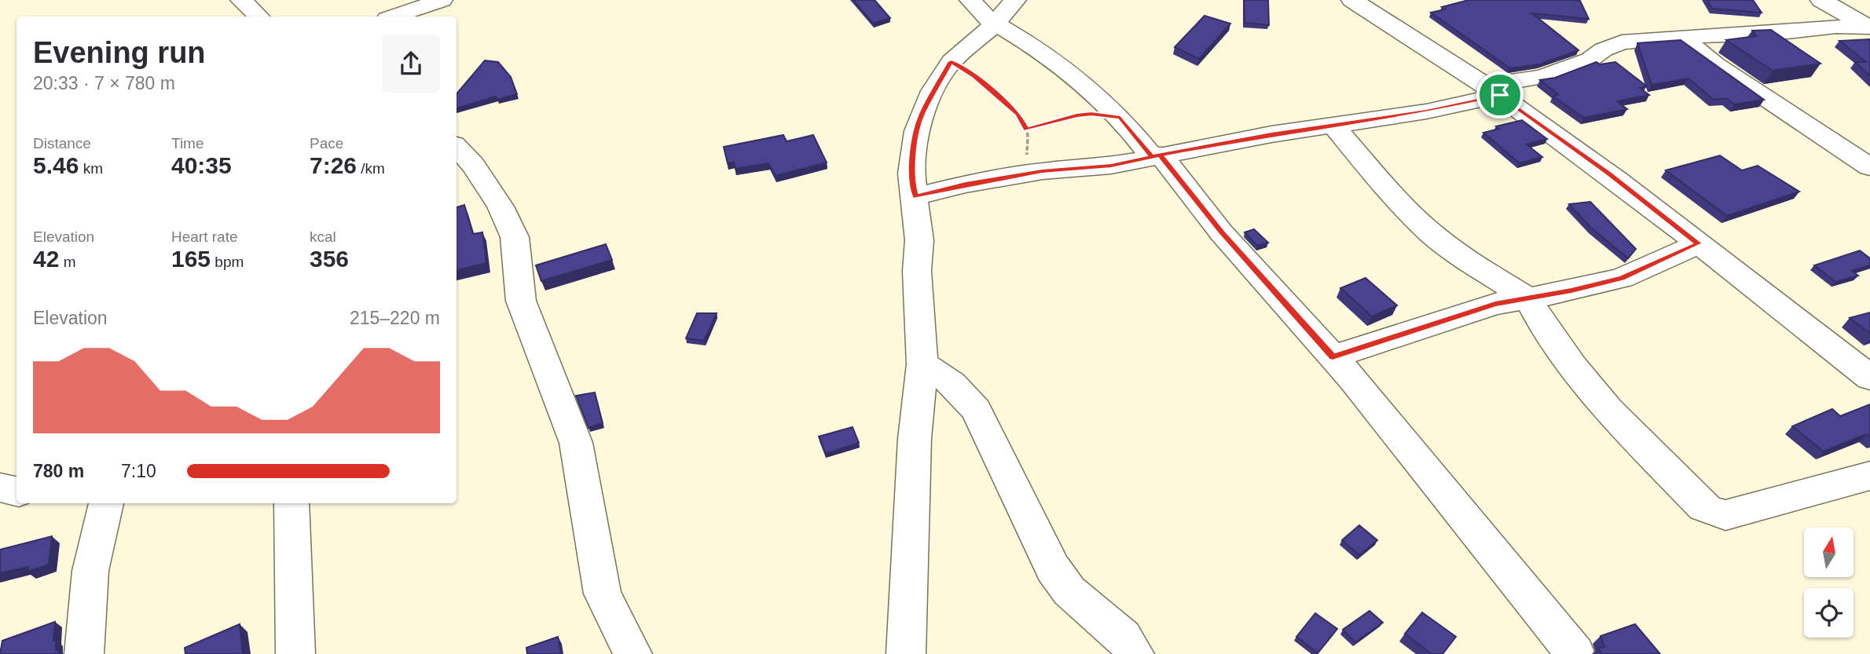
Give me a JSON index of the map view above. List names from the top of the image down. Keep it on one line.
{"north":"top","page":{"heading":["Evening run","20:33 · 7 × 780 m"],"stats":[["Distance","5.46 km"],["Time","40:35"],["Pace","7:26 /km"],["Elevation","42 m"],["Heart rate","165 bpm"],["kcal","356"]],"chart":["Elevation","215–220 m"],"list":[{"name":"780 m","note":"7:10"}]}}
